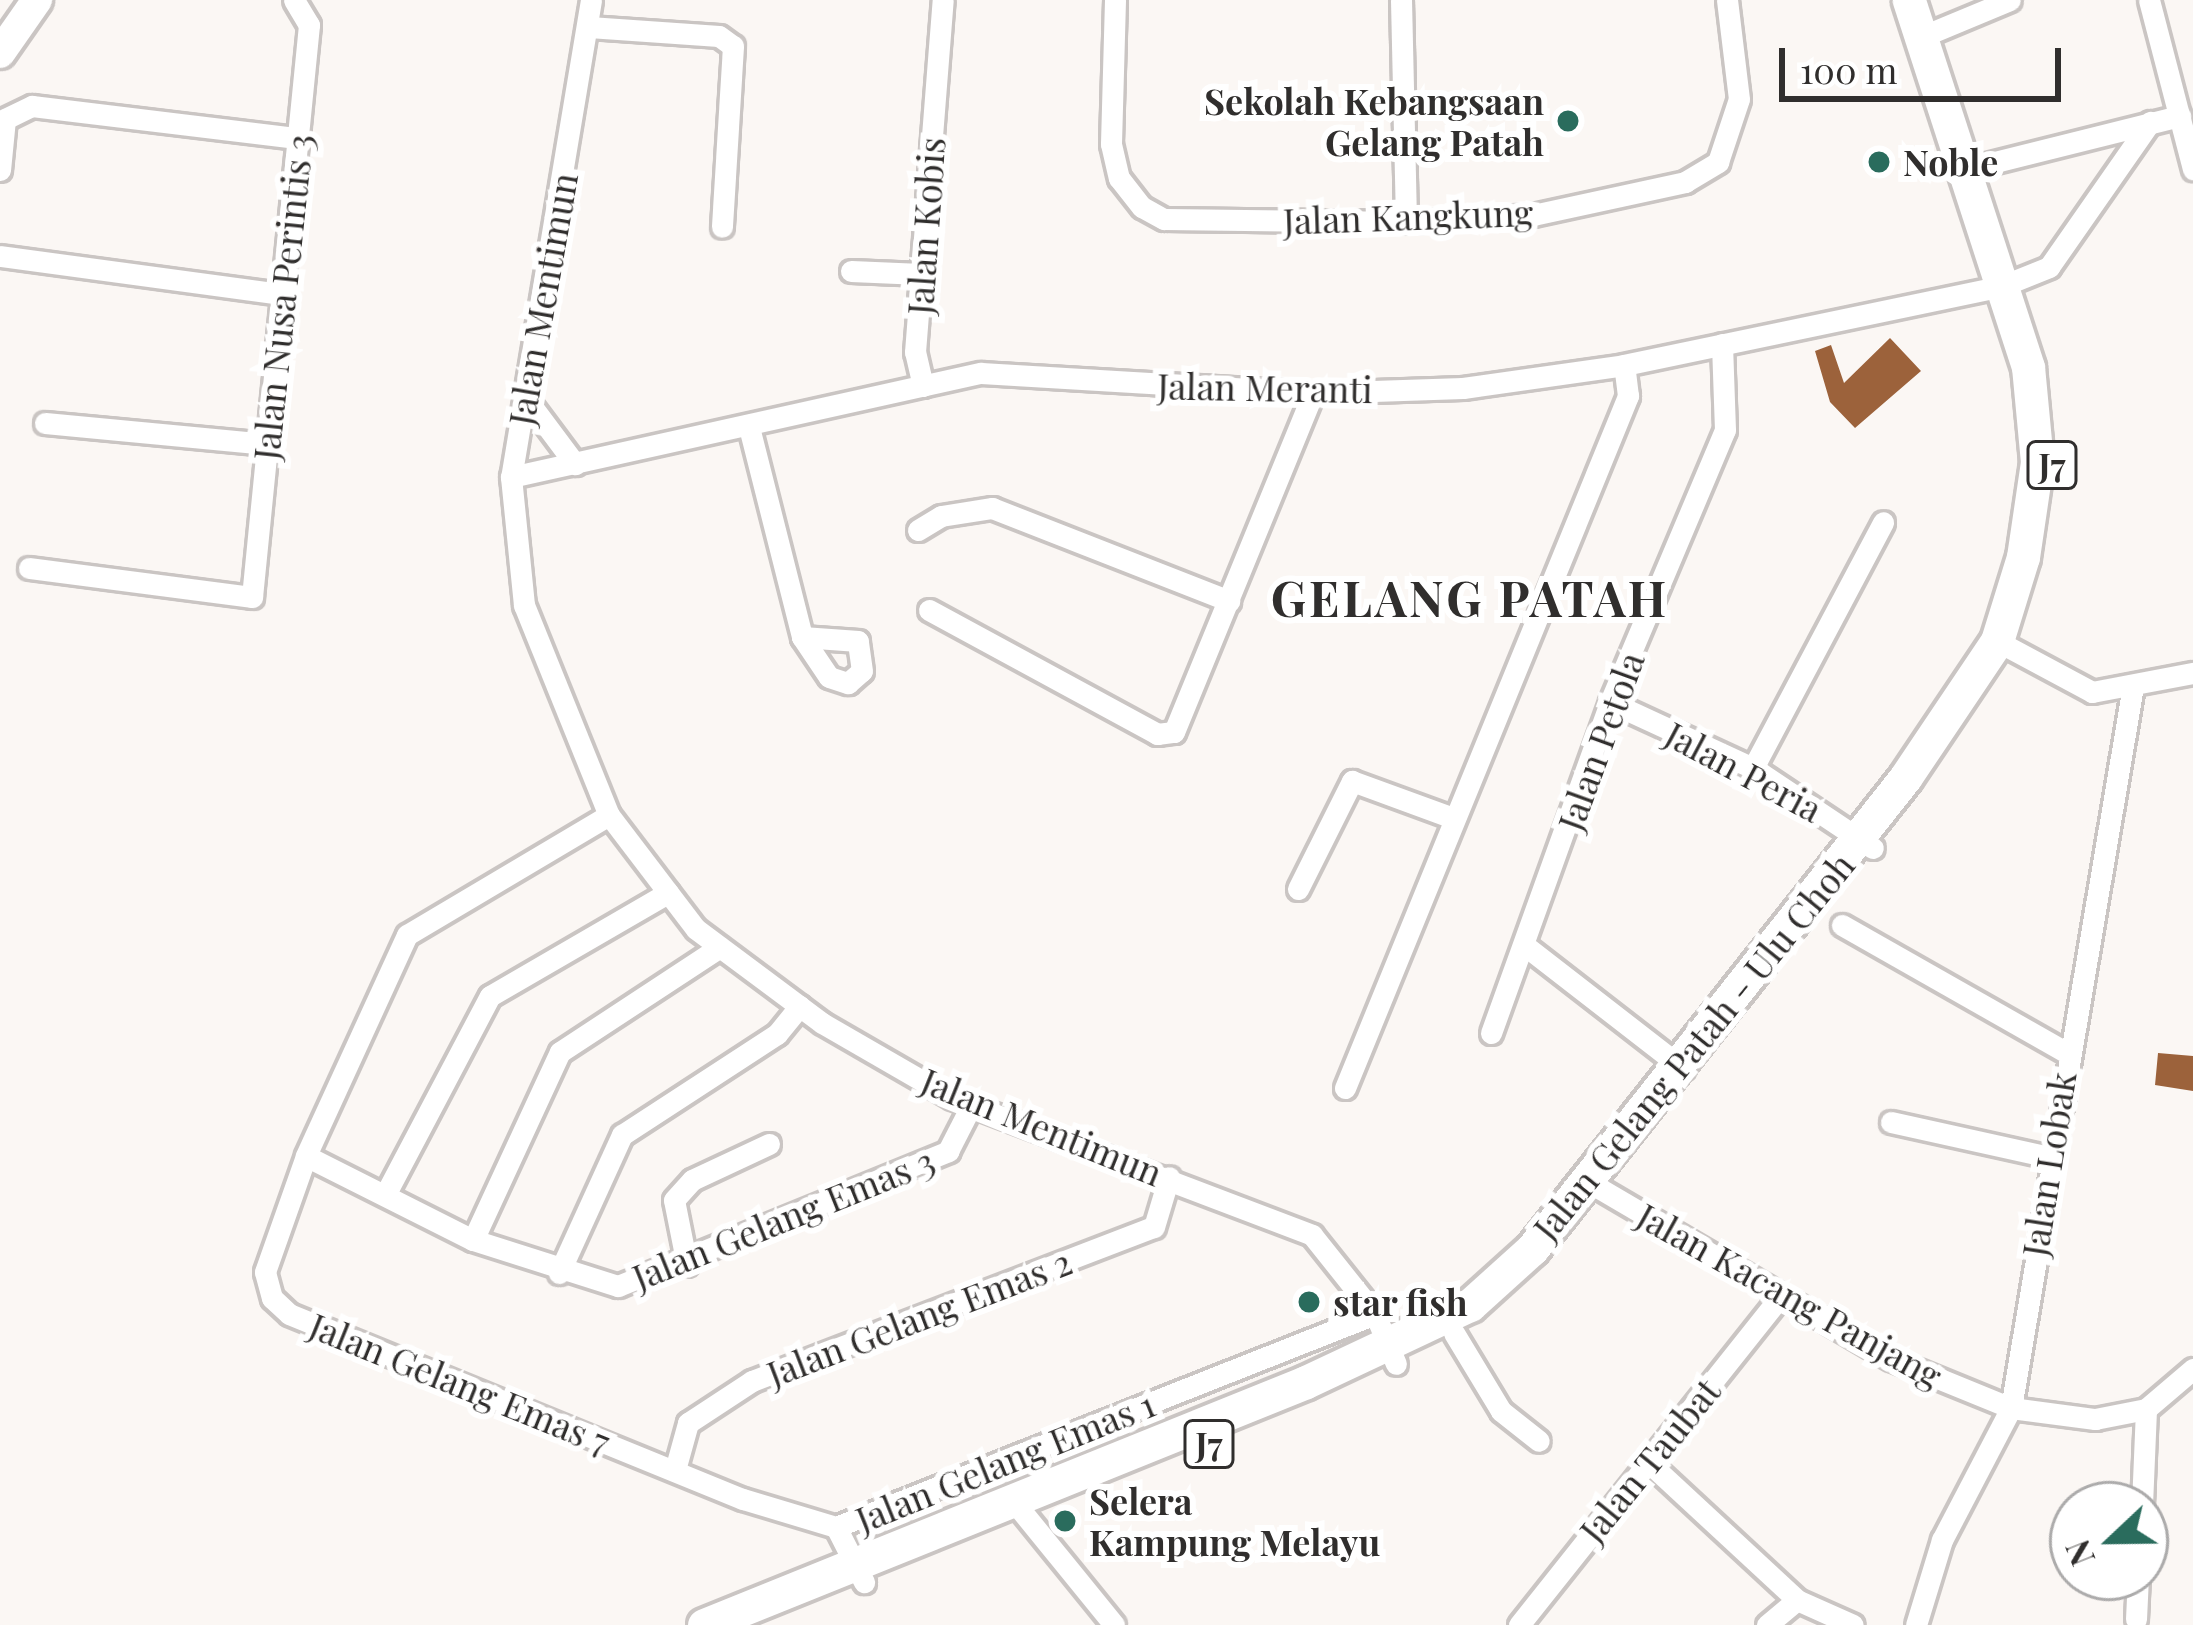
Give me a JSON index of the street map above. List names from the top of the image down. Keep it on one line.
{"streets":{"main road":["J7","Jalan Gelang Patah - Ulu Choh"],"street":["Jalan Kangkung","Jalan Kobis","Jalan Nusa Perintis 3","Jalan Mentimun","Jalan Meranti","Jalan Petola","Jalan Peria","Jalan Lobak","Jalan Gelang Emas 3","Jalan Kacang Panjang","Jalan Gelang Emas 2","Jalan Gelang Emas 7","Jalan Taubat","Jalan Gelang Emas 1"]},"crossings":[["Jalan Kobis","Jalan Meranti"],["Jalan Mentimun","Jalan Meranti"],["Jalan Mentimun","Jalan Gelang Patah - Ulu Choh"],["Jalan Mentimun","Jalan Gelang Emas 3"],["Jalan Mentimun","Jalan Gelang Emas 2"],["Jalan Mentimun","Jalan Gelang Emas 7"],["Jalan Mentimun","Jalan Gelang Emas 1"],["Jalan Meranti","Jalan Petola"],["Jalan Meranti","Jalan Gelang Patah - Ulu Choh"],["Jalan Petola","Jalan Peria"],["Jalan Peria","Jalan Gelang Patah - Ulu Choh"],["Jalan Gelang Patah - Ulu Choh","Jalan Kacang Panjang"],["Jalan Lobak","Jalan Kacang Panjang"],["Jalan Gelang Emas 3","Jalan Gelang Emas 7"],["Jalan Kacang Panjang","Jalan Taubat"],["Jalan Gelang Emas 2","Jalan Gelang Emas 7"],["Jalan Gelang Emas 7","Jalan Gelang Emas 1"]],"districts":["GELANG PATAH"],"places":["Sekolah Kebangsaan Gelang Patah","Noble","star fish","Selera Kampung Melayu"],"scale_bar":"100 m","north":"left"}
